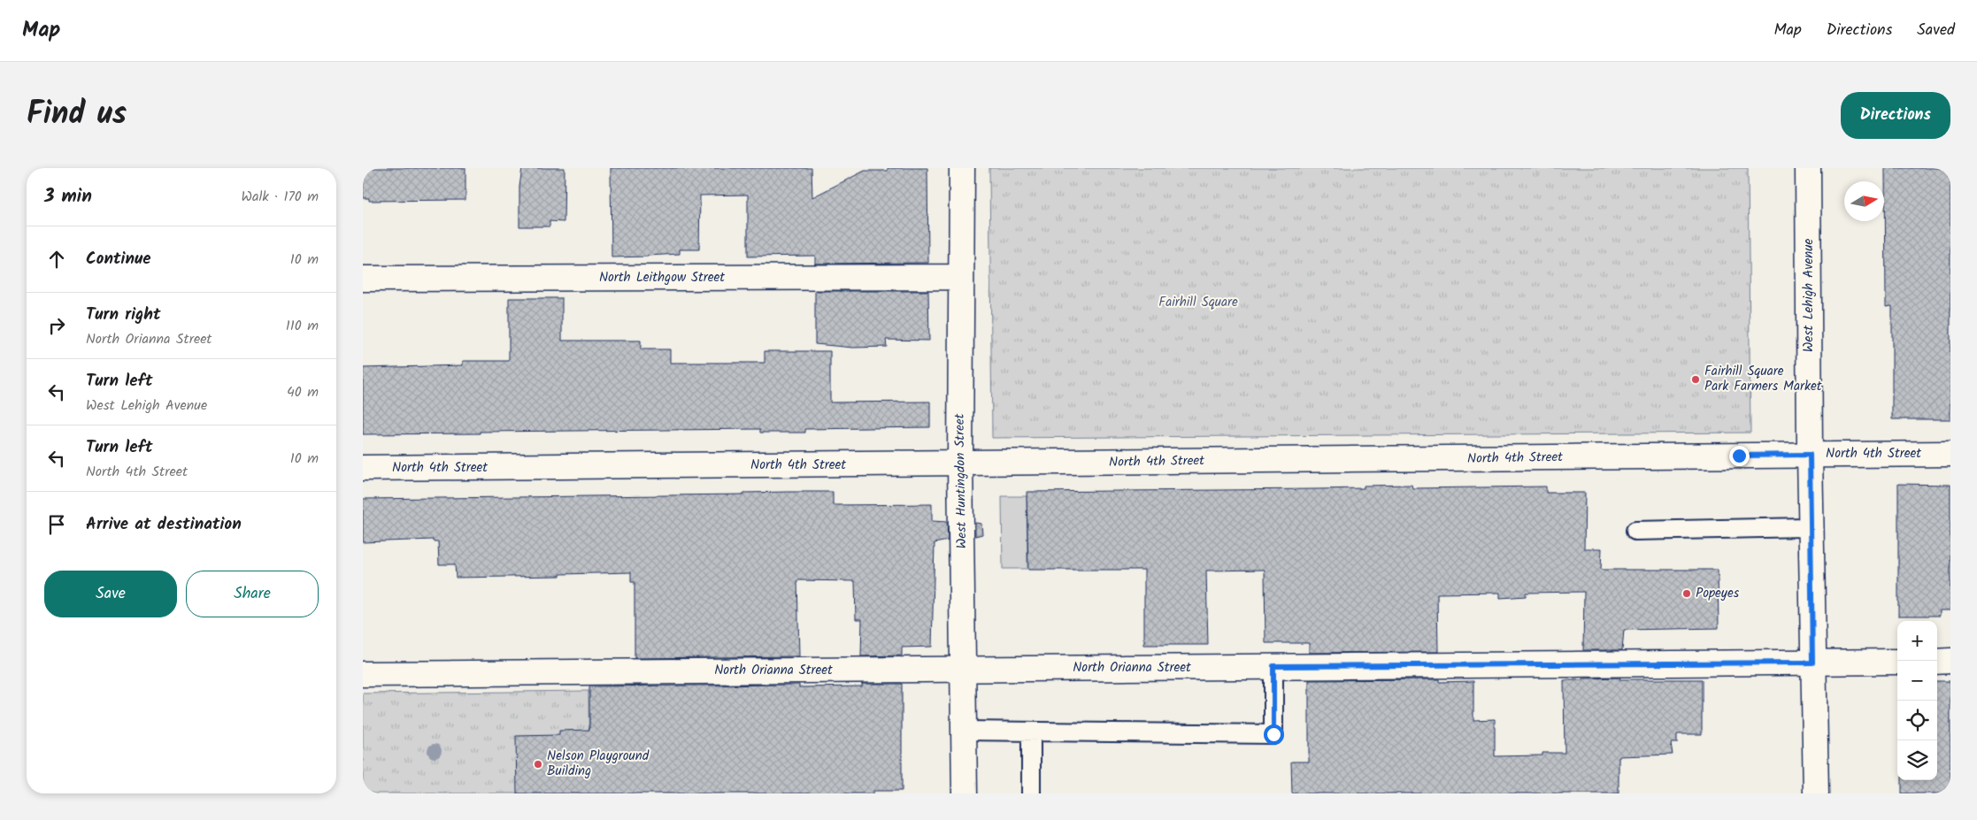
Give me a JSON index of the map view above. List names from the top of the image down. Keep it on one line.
{"streets":{"street":["North Leithgow Street","West Lehigh Avenue","North 4th Street","West Huntingdon Street","North Orianna Street"]},"crossings":[["North Leithgow Street","West Huntingdon Street"],["West Lehigh Avenue","North 4th Street"],["West Lehigh Avenue","North Orianna Street"],["North 4th Street","West Huntingdon Street"],["West Huntingdon Street","North Orianna Street"]],"parks":["Fairhill Square"],"places":["Fairhill Square Park Farmers Market","Popeyes","Nelson Playground Building"],"north":"right","page":{"header":"Map","nav":["Map","Directions","Saved"],"title":"Find us","buttons":["Directions",["Save","Share"]],"heading":["3 min","Walk · 170 m"],"list":[["Continue","10 m"],["Turn right","North Orianna Street","110 m"],["Turn left","West Lehigh Avenue","40 m"],["Turn left","North 4th Street","10 m"],"Arrive at destination"],"map_buttons":["+","−"]}}
